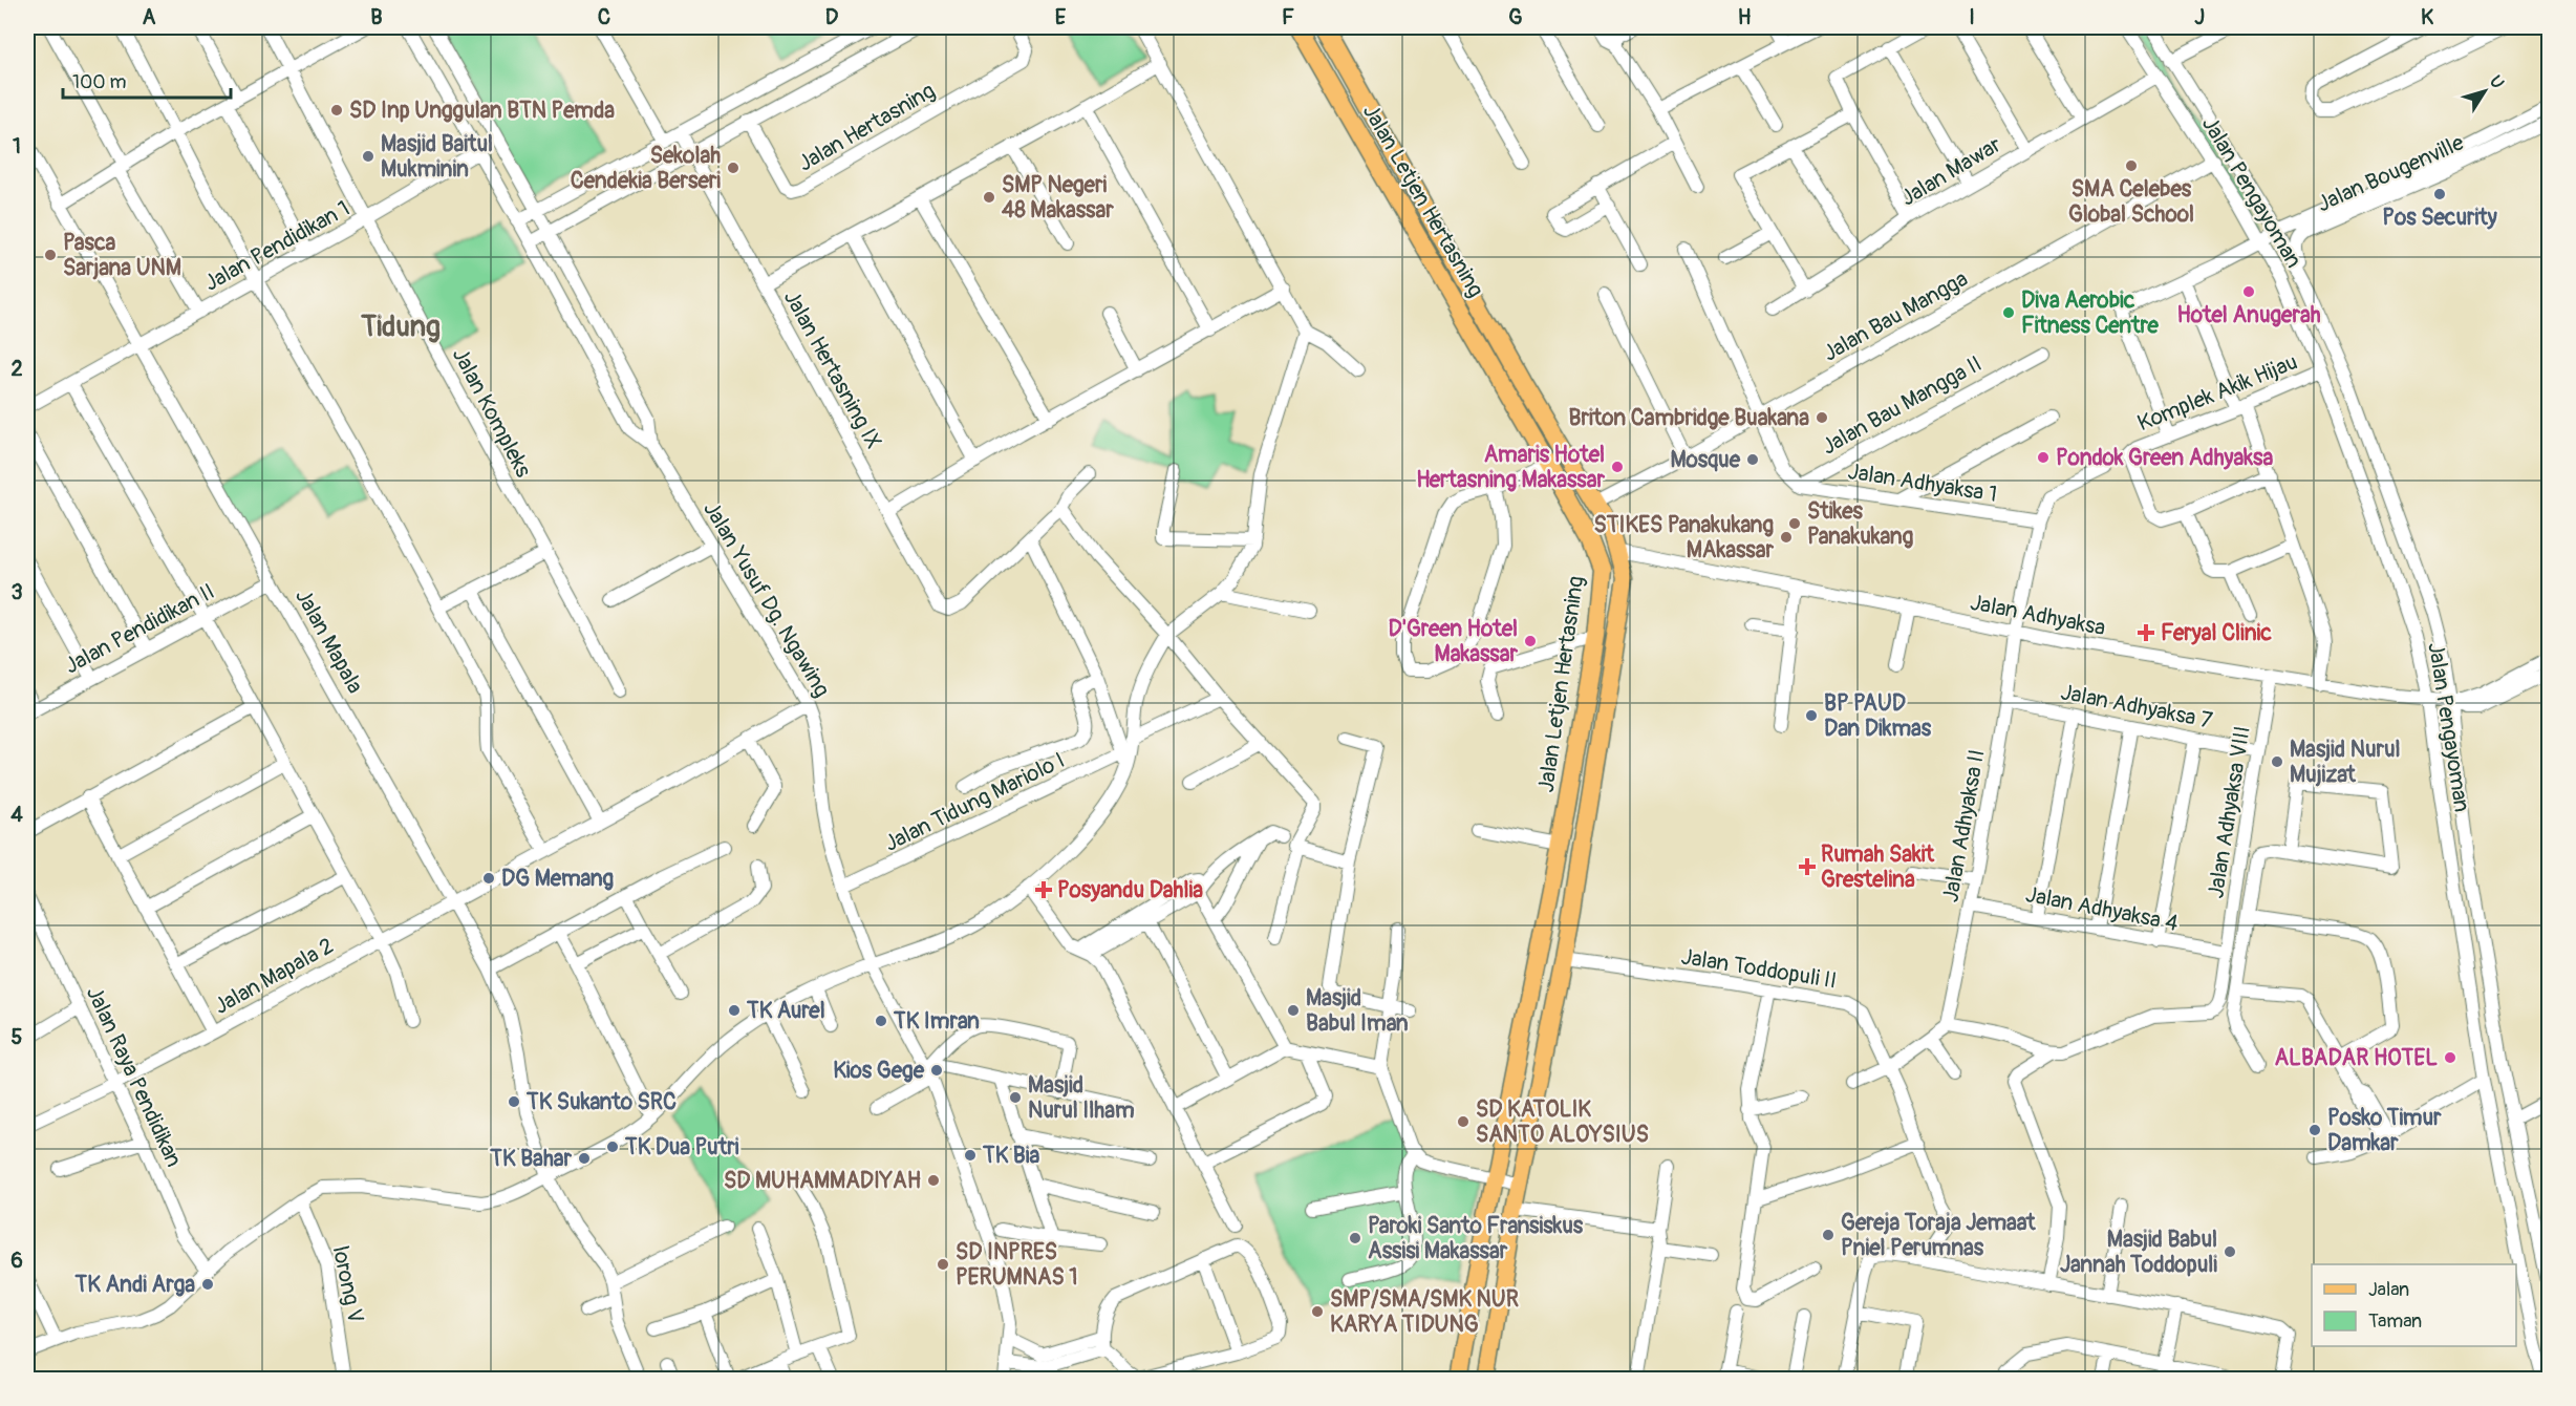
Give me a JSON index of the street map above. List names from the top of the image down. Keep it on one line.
{"streets":{"main road":["Jalan Letjen Hertasning"],"street":["Jalan Hertasning","Jalan Mawar","Jalan Bougenville","Jalan Pengayoman","Jalan Pendidikan 1","Jalan Bau Mangga","Jalan Hertasning IX","Komplek Akik Hijau","Jalan Bau Mangga II","Jalan Kompleks","Jalan Adhyaksa 1","Jalan Yusuf Dg. Ngawing","Jalan Adhyaksa","Jalan Pendidikan II","Jalan Mapala","Jalan Adhyaksa 7","Jalan Tidung Mariolo I","Jalan Adhyaksa VIII","Jalan Adhyaksa II","Jalan Adhyaksa 4","Jalan Toddopuli II","Jalan Mapala 2","Jalan Raya Pendidikan","lorong V"]},"crossings":[["Jalan Mawar","Jalan Pengayoman"],["Jalan Bougenville","Jalan Pengayoman"],["Jalan Bougenville","Komplek Akik Hijau"],["Jalan Pengayoman","Jalan Bau Mangga"],["Jalan Pengayoman","Komplek Akik Hijau"],["Jalan Pengayoman","Jalan Adhyaksa"],["Jalan Letjen Hertasning","Jalan Bau Mangga"],["Jalan Letjen Hertasning","Jalan Adhyaksa"],["Jalan Letjen Hertasning","Jalan Toddopuli II"],["Jalan Pendidikan 1","Jalan Kompleks"],["Jalan Pendidikan 1","Jalan Yusuf Dg. Ngawing"],["Jalan Pendidikan 1","Jalan Mapala"],["Jalan Bau Mangga II","Jalan Adhyaksa 1"],["Jalan Adhyaksa 1","Jalan Adhyaksa II"],["Jalan Yusuf Dg. Ngawing","Jalan Tidung Mariolo I"],["Jalan Yusuf Dg. Ngawing","Jalan Mapala 2"],["Jalan Adhyaksa","Jalan Adhyaksa VIII"],["Jalan Adhyaksa","Jalan Adhyaksa II"],["Jalan Pendidikan II","Jalan Mapala"],["Jalan Mapala","Jalan Mapala 2"],["Jalan Adhyaksa 7","Jalan Adhyaksa VIII"],["Jalan Adhyaksa 7","Jalan Adhyaksa II"],["Jalan Adhyaksa VIII","Jalan Adhyaksa 4"],["Jalan Adhyaksa II","Jalan Adhyaksa 4"],["Jalan Mapala 2","Jalan Raya Pendidikan"]],"districts":["Tidung"],"places":{"other":["SD Inp Unggulan BTN Pemda","Masjid Baitul Mukminin","SMA Celebes Global School","Sekolah Cendekia Berseri","Pos Security","SMP Negeri 48 Makassar","Pasca Sarjana UNM","Hotel Anugerah","Diva Aerobic Fitness Centre","Briton Cambridge Buakana","Pondok Green Adhyaksa","Mosque","Amaris Hotel Hertasning Makassar","Stikes Panakukang","STIKES Panakukang MAkassar","D'Green Hotel Makassar","BP PAUD Dan Dikmas","Masjid Nurul Mujizat","DG Memang","TK Aurel","Masjid Babul Iman","TK Imran","ALBADAR HOTEL","Kios Gege","Masjid Nurul Ilham","TK Sukanto SRC","SD KATOLIK SANTO ALOYSIUS","Posko Timur Damkar","TK Dua Putri","TK Bia","TK Bahar","SD MUHAMMADIYAH","Gereja Toraja Jemaat Pniel Perumnas","Paroki Santo Fransiskus Assisi Makassar","Masjid Babul Jannah Toddopuli","SD INPRES PERUMNAS 1","TK Andi Arga","SMP/SMA/SMK NUR KARYA TIDUNG"],"health":["Feryal Clinic","Rumah Sakit Grestelina","Posyandu Dahlia"]},"legend":["Jalan","Taman"],"scale_bar":"100 m","north":"top right","grid":{"columns":["A","B","C","D","E","F","G","H","I","J","K"],"rows":["1","2","3","4","5","6"]}}
